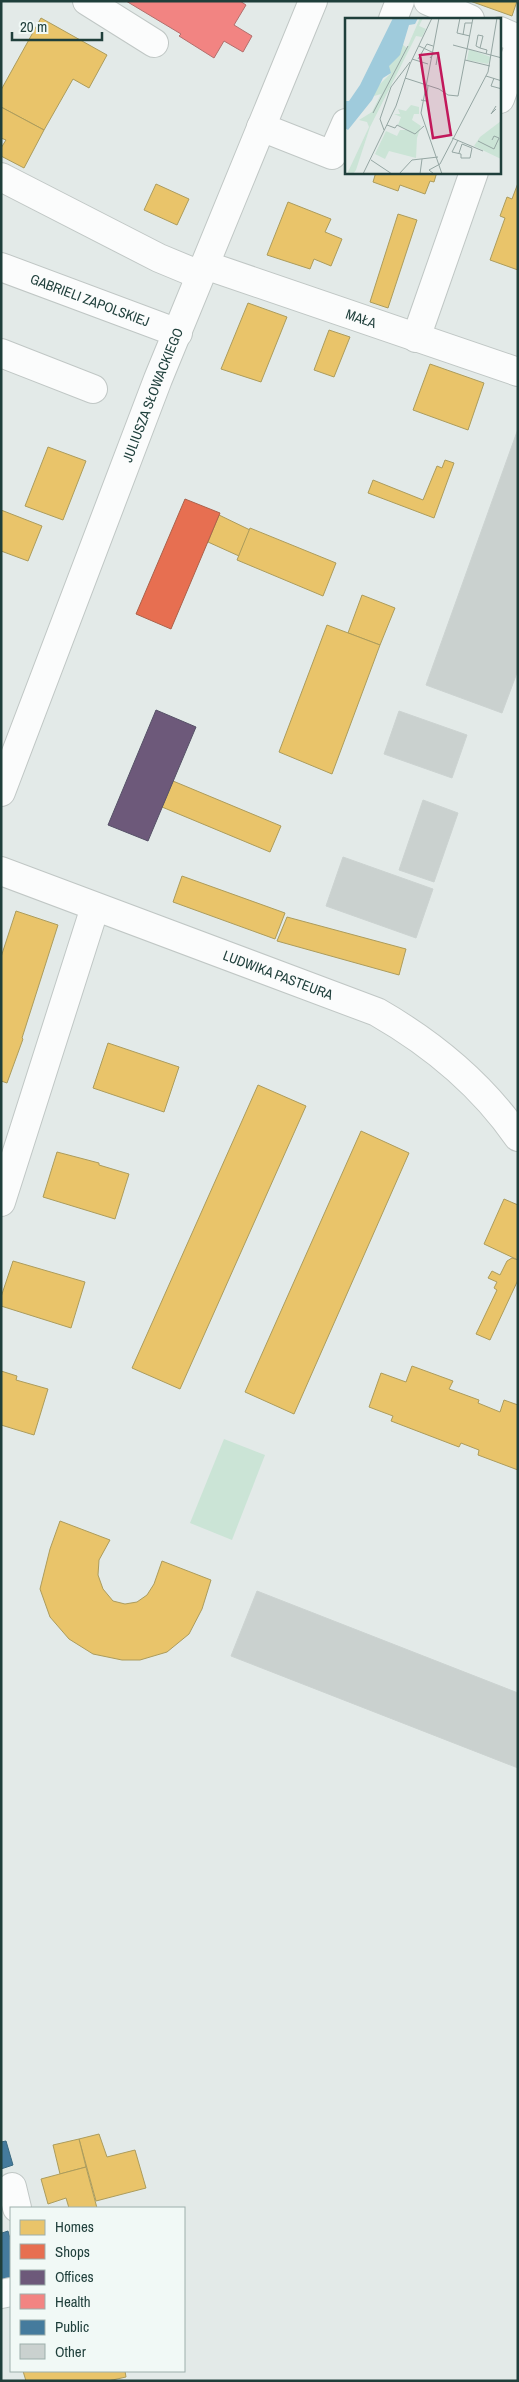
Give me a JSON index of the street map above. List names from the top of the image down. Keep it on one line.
{"streets":{"street":["GABRIELI ZAPOLSKIEJ","MAŁA","JULIUSZA SŁOWACKIEGO","LUDWIKA PASTEURA"]},"crossings":[["GABRIELI ZAPOLSKIEJ","JULIUSZA SŁOWACKIEGO"],["MAŁA","JULIUSZA SŁOWACKIEGO"]],"legend":["Homes","Shops","Offices","Health","Public","Other"],"scale_bar":"20 m"}
